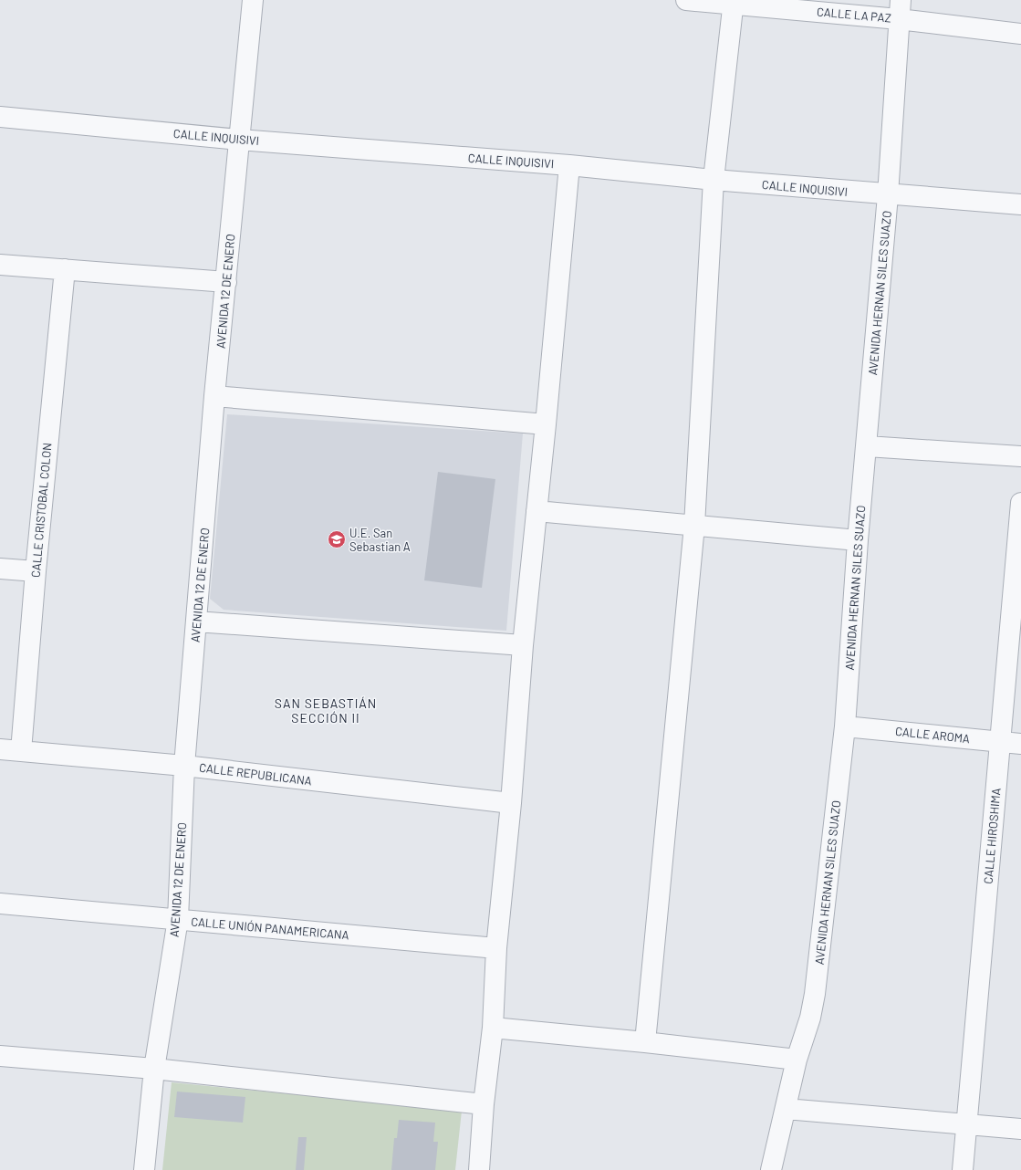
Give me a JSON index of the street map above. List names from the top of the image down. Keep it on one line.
{"streets":{"street":["CALLE LA PAZ","CALLE INQUISIVI","AVENIDA 12 DE ENERO","AVENIDA HERNAN SILES SUAZO","CALLE CRISTOBAL COLON","CALLE AROMA","CALLE REPUBLICANA","CALLE HIROSHIMA","CALLE UNIÓN PANAMERICANA"]},"crossings":[["CALLE LA PAZ","AVENIDA HERNAN SILES SUAZO"],["CALLE INQUISIVI","AVENIDA 12 DE ENERO"],["CALLE INQUISIVI","AVENIDA HERNAN SILES SUAZO"],["AVENIDA 12 DE ENERO","CALLE REPUBLICANA"],["AVENIDA 12 DE ENERO","CALLE UNIÓN PANAMERICANA"],["AVENIDA HERNAN SILES SUAZO","CALLE AROMA"],["CALLE CRISTOBAL COLON","CALLE REPUBLICANA"],["CALLE AROMA","CALLE HIROSHIMA"]],"districts":["SAN SEBASTIÁN SECCIÓN II"],"places":{"school or university":["U.E. San Sebastian A"]}}
